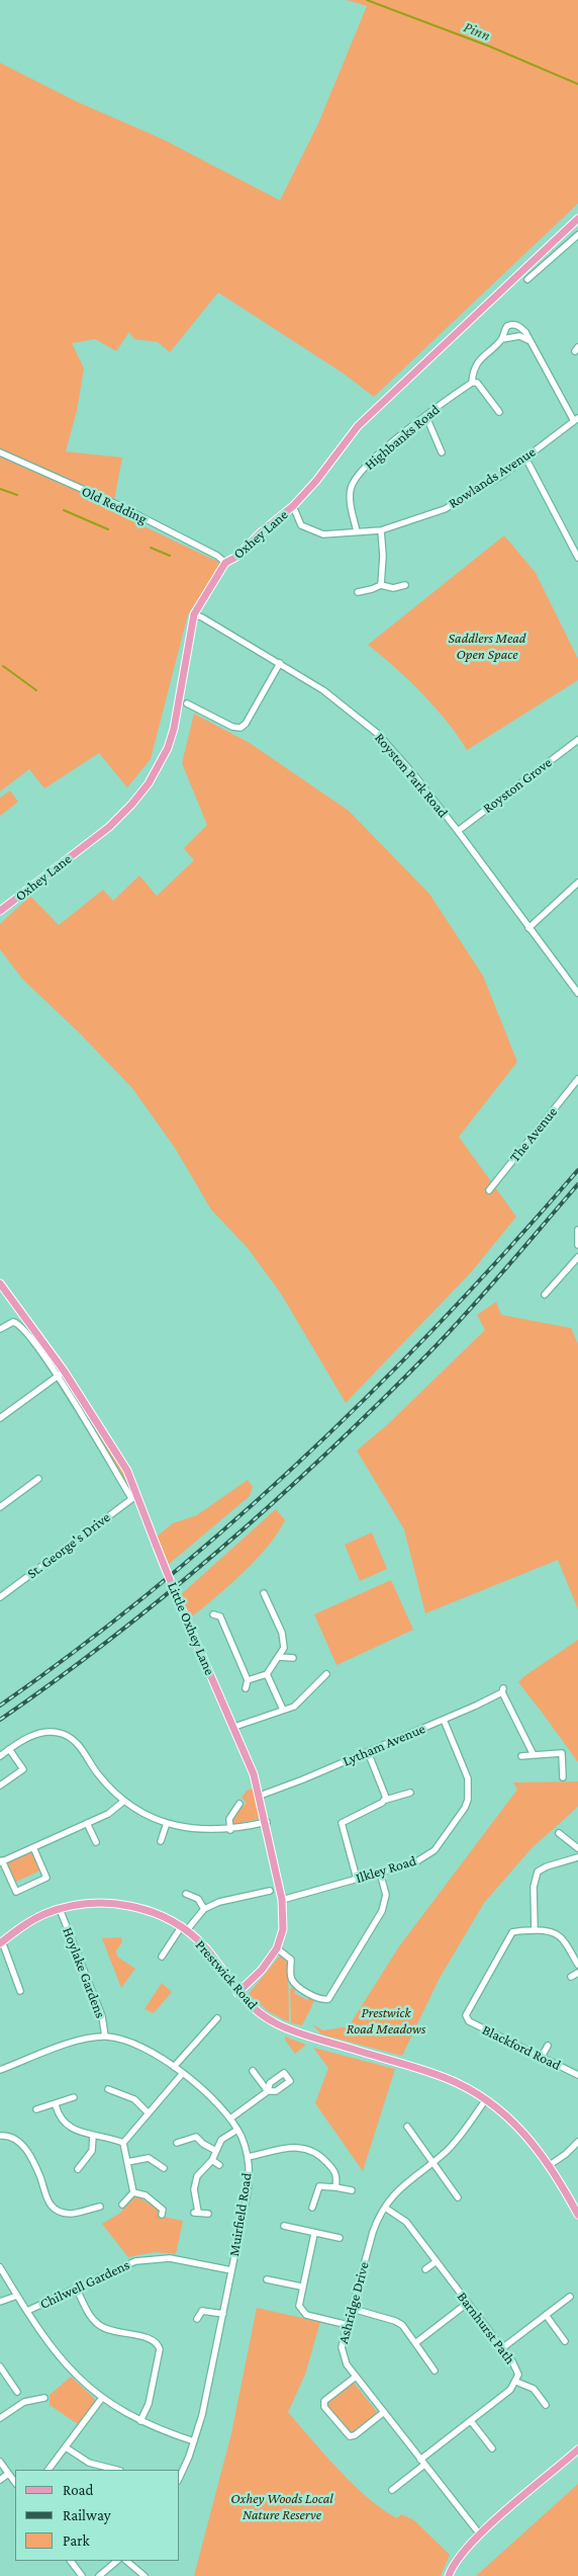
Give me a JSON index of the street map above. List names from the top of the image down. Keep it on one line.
{"streets":{"main road":["Oxhey Lane","Little Oxhey Lane","Prestwick Road"],"street":["Highbanks Road","Rowlands Avenue","Old Redding","Royston Park Road","Royston Grove","The Avenue","St. George's Drive","Lytham Avenue","Ilkley Road","Hoylake Gardens","Blackford Road","Muirfield Road","Chilwell Gardens","Ashridge Drive","Barnhurst Path"]},"crossings":[["Highbanks Road","Rowlands Avenue"],["Rowlands Avenue","Oxhey Lane"],["Old Redding","Oxhey Lane"],["Oxhey Lane","Royston Park Road"],["Royston Park Road","Royston Grove"],["St. George's Drive","Little Oxhey Lane"],["Little Oxhey Lane","Lytham Avenue"],["Little Oxhey Lane","Ilkley Road"],["Little Oxhey Lane","Prestwick Road"],["Lytham Avenue","Ilkley Road"],["Hoylake Gardens","Prestwick Road"],["Hoylake Gardens","Muirfield Road"],["Prestwick Road","Ashridge Drive"],["Muirfield Road","Chilwell Gardens"],["Ashridge Drive","Barnhurst Path"]],"water":["Pinn"],"parks":["Saddlers Mead Open Space","Prestwick Road Meadows","Oxhey Woods Local Nature Reserve"],"legend":["Road","Railway","Park"]}
